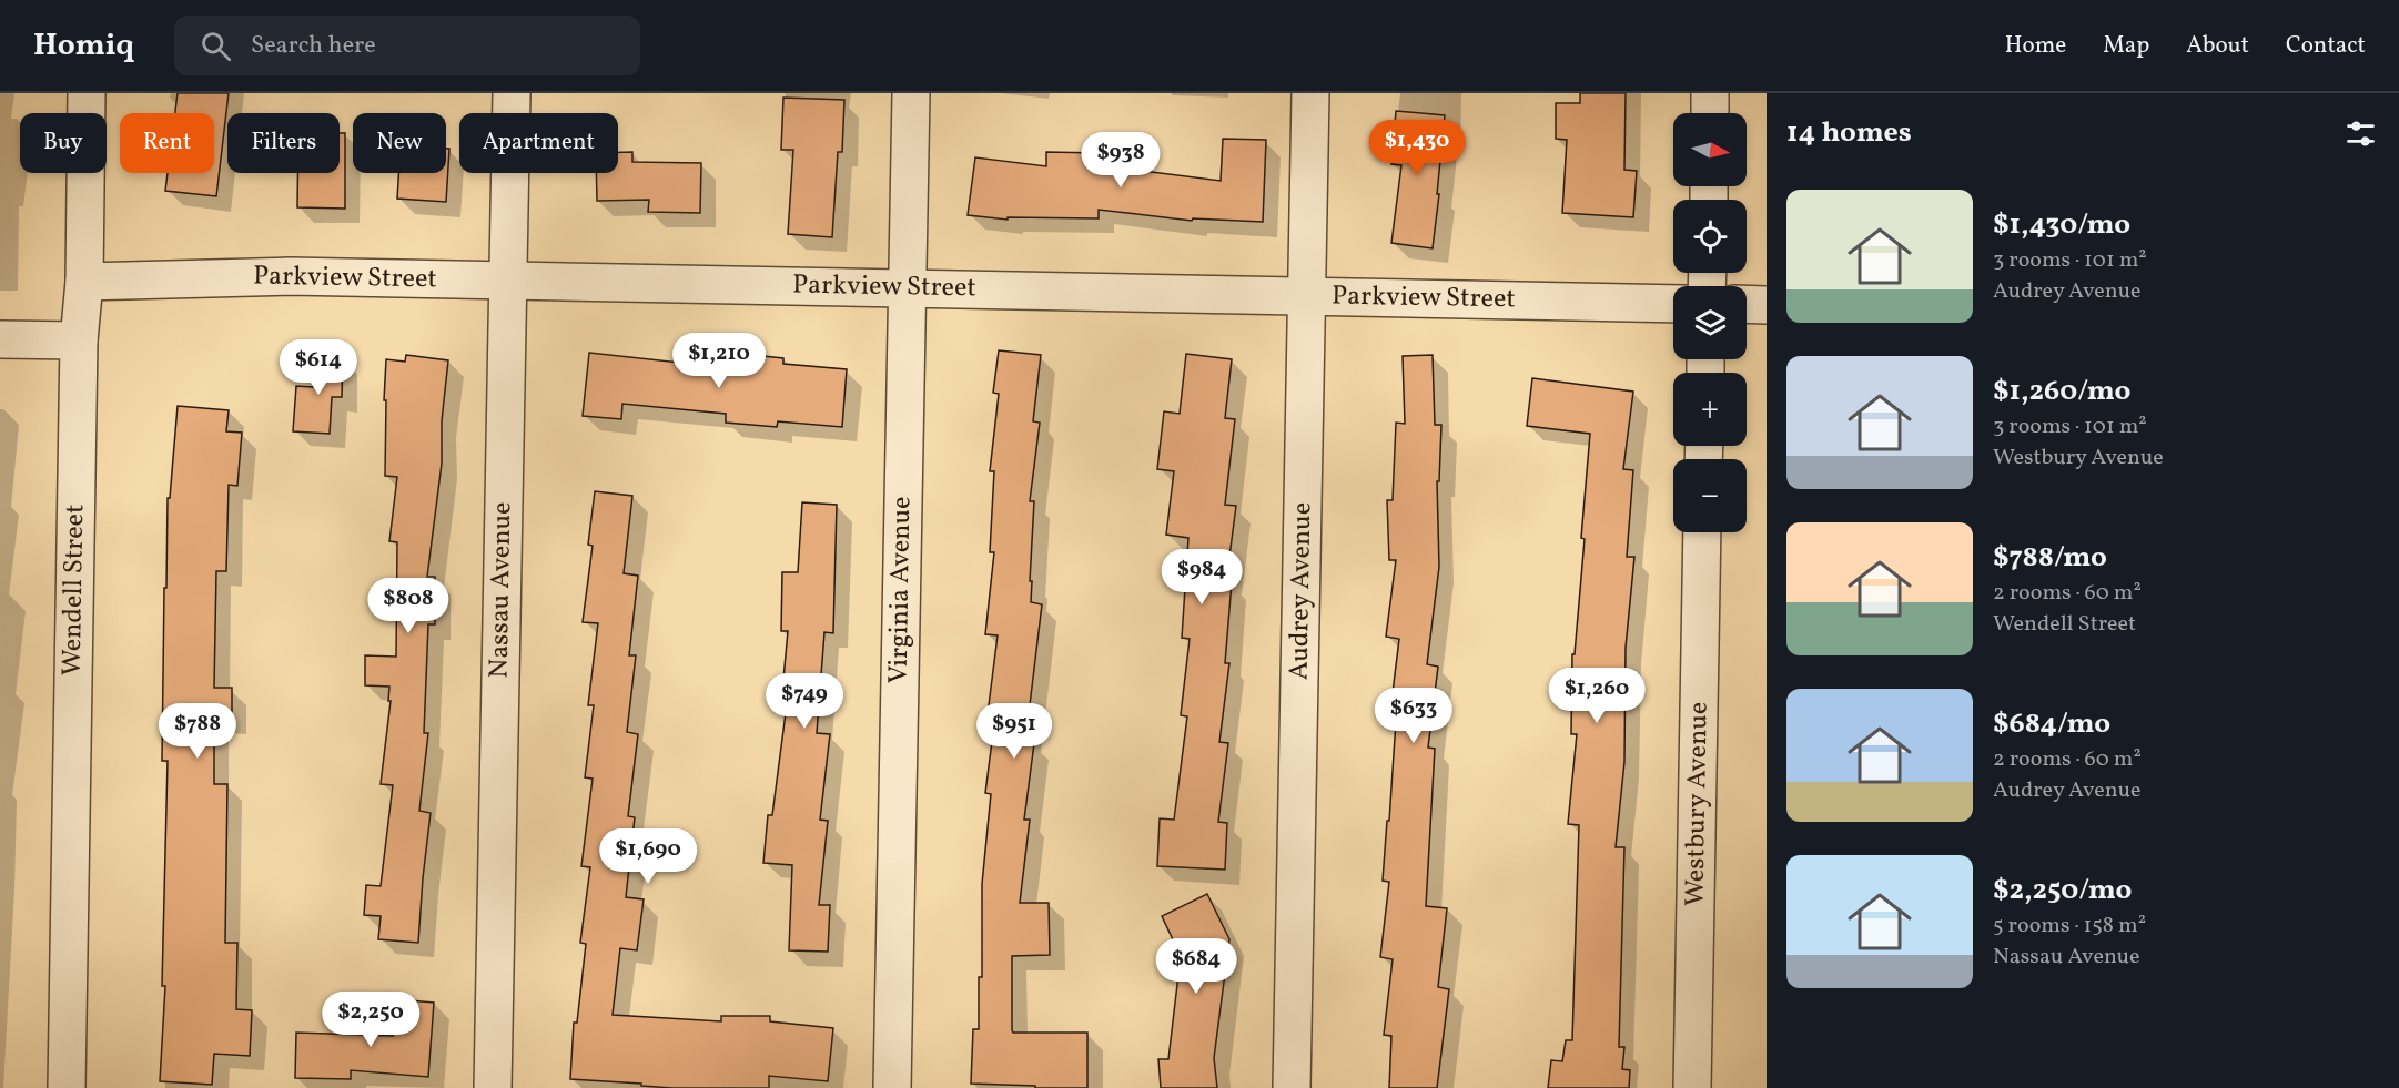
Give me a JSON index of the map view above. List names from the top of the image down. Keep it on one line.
{"streets":{"street":["Parkview Street","Wendell Street","Nassau Avenue","Virginia Avenue","Audrey Avenue","Westbury Avenue"]},"crossings":[["Parkview Street","Wendell Street"],["Parkview Street","Nassau Avenue"],["Parkview Street","Virginia Avenue"],["Parkview Street","Audrey Avenue"]],"north":"right","page":{"header":"Homiq","search":"Search here","nav":["Home","Map","About","Contact"],"heading":"14 homes","map_buttons":["+","−"],"chip":["Buy","Rent","Filters","New","Apartment"],"price":["$1,430","$938","$1,210","$614","$984","$808","$1,260","$749","$633","$788","$951","$1,690","$684","$2,250"],"list":[{"name":"$1,430/mo","note":"3 rooms · 101 m² · Audrey Avenue"},{"name":"$1,260/mo","note":"3 rooms · 101 m² · Westbury Avenue"},{"name":"$788/mo","note":"2 rooms · 60 m² · Wendell Street"},{"name":"$684/mo","note":"2 rooms · 60 m² · Audrey Avenue"},{"name":"$2,250/mo","note":"5 rooms · 158 m² · Nassau Avenue"}]}}
